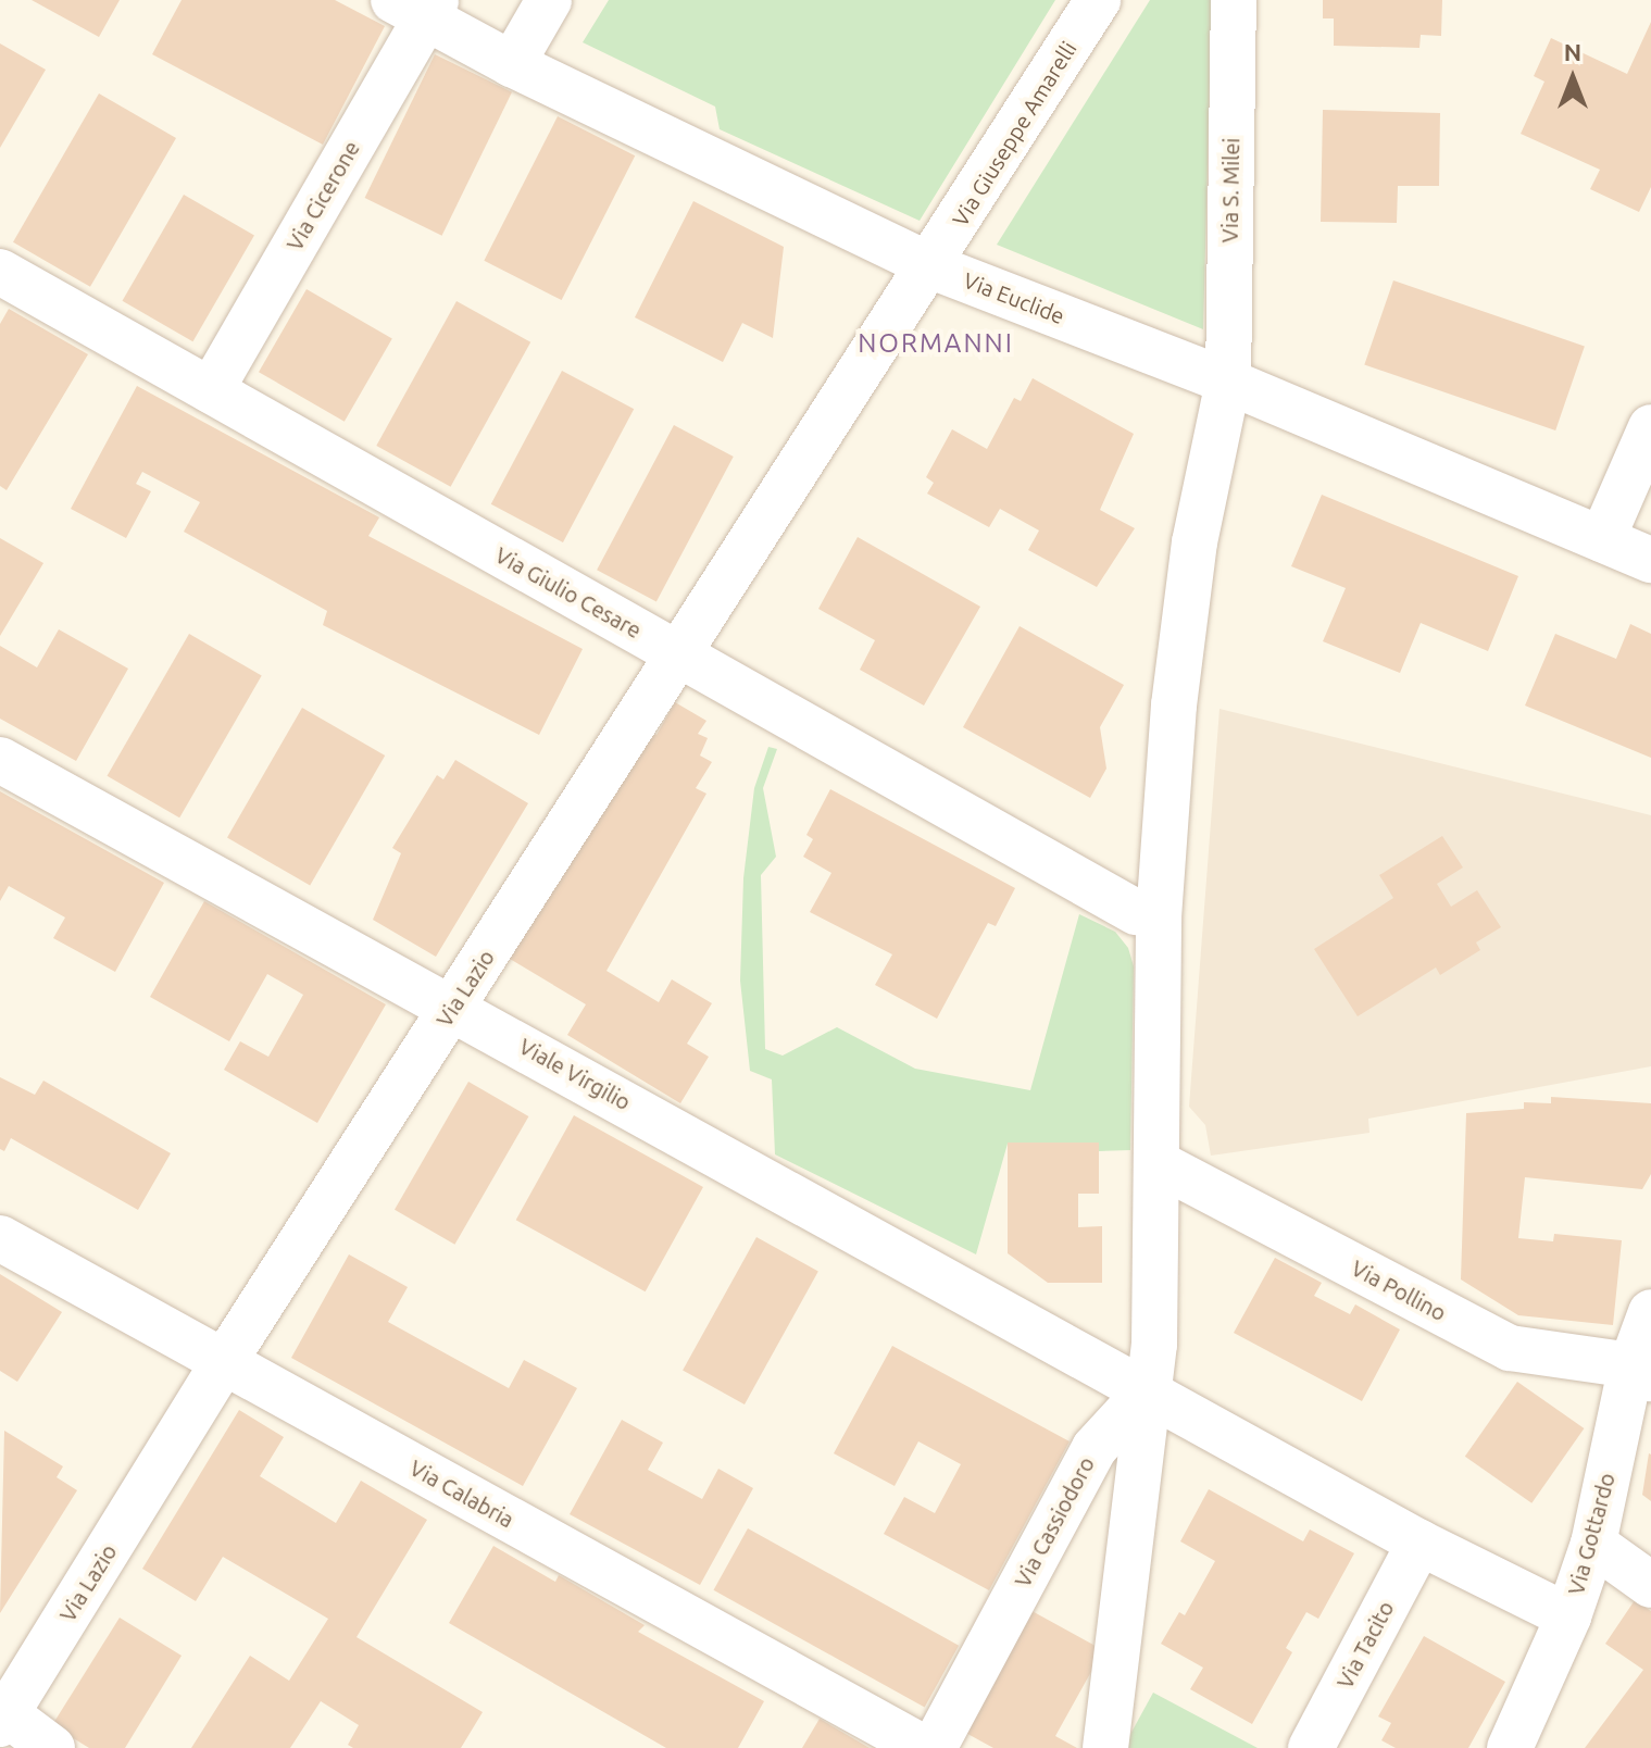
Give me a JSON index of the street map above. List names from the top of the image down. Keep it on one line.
{"streets":{"street":["Via Giuseppe Amarelli","Via S. Milei","Via Cicerone","Via Euclide","Via Giulio Cesare","Via Lazio","Viale Virgilio","Via Pollino","Via Calabria","Via Cassiodoro","Via Gottardo","Via Tacito"]},"crossings":[["Via Giuseppe Amarelli","Via Euclide"],["Via Giuseppe Amarelli","Via Lazio"],["Via S. Milei","Via Euclide"],["Via S. Milei","Viale Virgilio"],["Via S. Milei","Via Pollino"],["Via S. Milei","Via Cassiodoro"],["Via Cicerone","Via Euclide"],["Via Cicerone","Via Giulio Cesare"],["Via Euclide","Via Lazio"],["Via Giulio Cesare","Via Lazio"],["Via Lazio","Viale Virgilio"],["Via Lazio","Via Calabria"],["Viale Virgilio","Via Cassiodoro"],["Viale Virgilio","Via Gottardo"],["Viale Virgilio","Via Tacito"],["Via Pollino","Via Gottardo"]],"districts":["NORMANNI"],"north":"top"}
